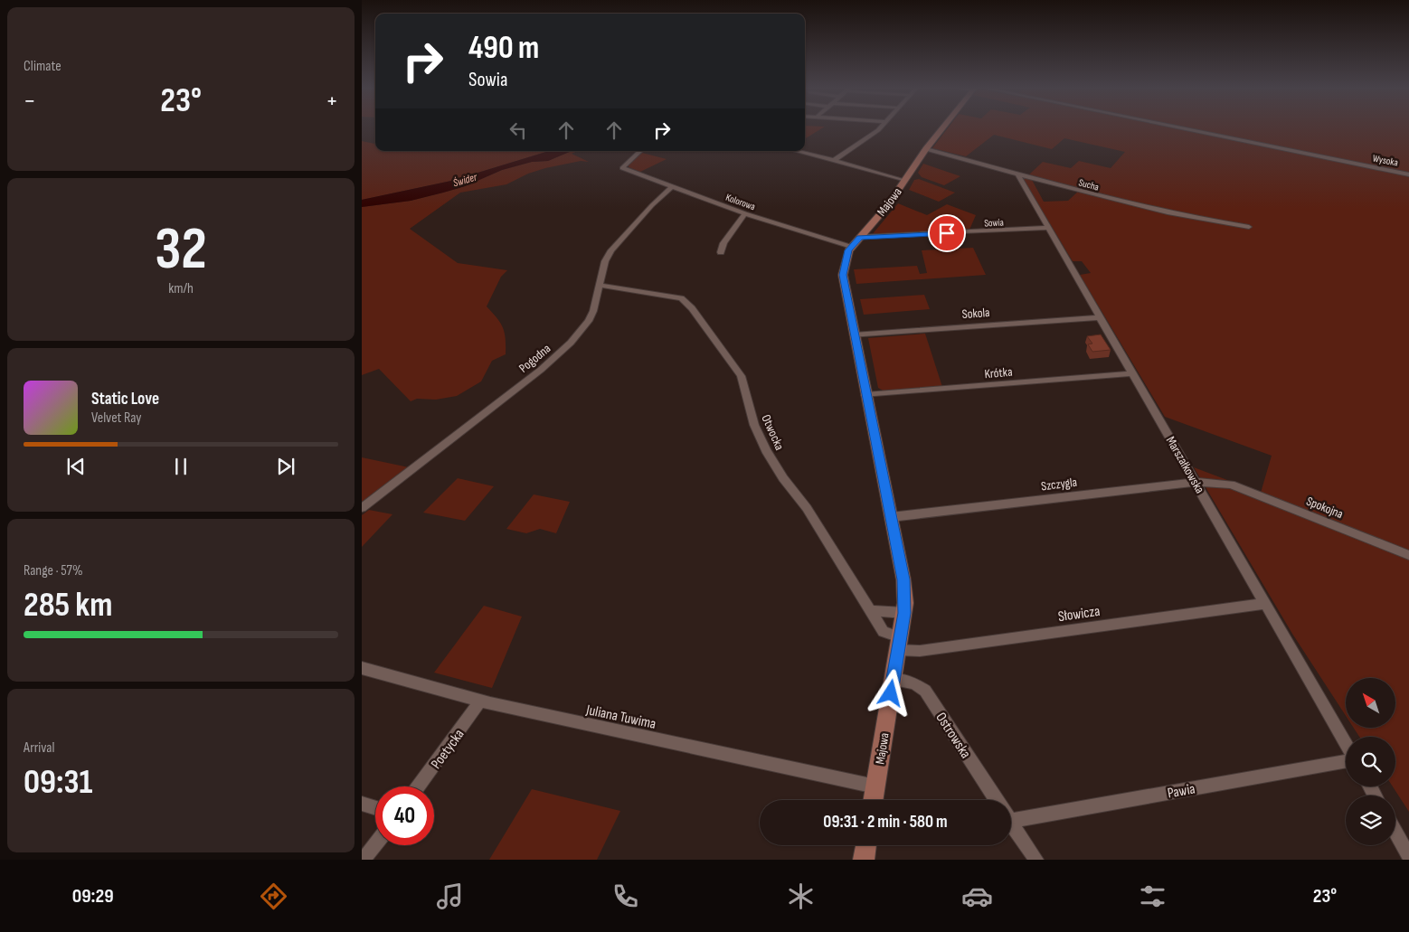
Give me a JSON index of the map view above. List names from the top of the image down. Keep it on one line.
{"streets":{"street":["Wysoka","Sucha","Kolorowa","Majowa","Sowia","Sokola","Pogodna","Krótka","Otwocka","Marszałkowska","Szczygla","Spokojna","Słowicza","Juliana Tuwima","Ostrowska","Poetycka","Pawia"]},"crossings":[["Sucha","Majowa"],["Sucha","Marszałkowska"],["Kolorowa","Majowa"],["Kolorowa","Sowia"],["Kolorowa","Pogodna"],["Majowa","Sowia"],["Majowa","Sokola"],["Majowa","Krótka"],["Majowa","Otwocka"],["Majowa","Szczygla"],["Majowa","Słowicza"],["Majowa","Juliana Tuwima"],["Majowa","Ostrowska"],["Sowia","Marszałkowska"],["Sokola","Marszałkowska"],["Pogodna","Otwocka"],["Krótka","Marszałkowska"],["Otwocka","Słowicza"],["Marszałkowska","Szczygla"],["Marszałkowska","Słowicza"],["Szczygla","Spokojna"],["Juliana Tuwima","Poetycka"]],"water":["Świder"],"north":"top left","page":{"tile":["Climate",["32","km/h"],["Range · 57%","285 km"],["Arrival","09:31"]],"turn":["490 m","Sowia"],"heat":["−","23°","+"],"song":["Static Love","Velvet Ray"],"limit":"40","trip":"09:31 · 2 min · 580 m","tabs":["09:29","23°"]}}
